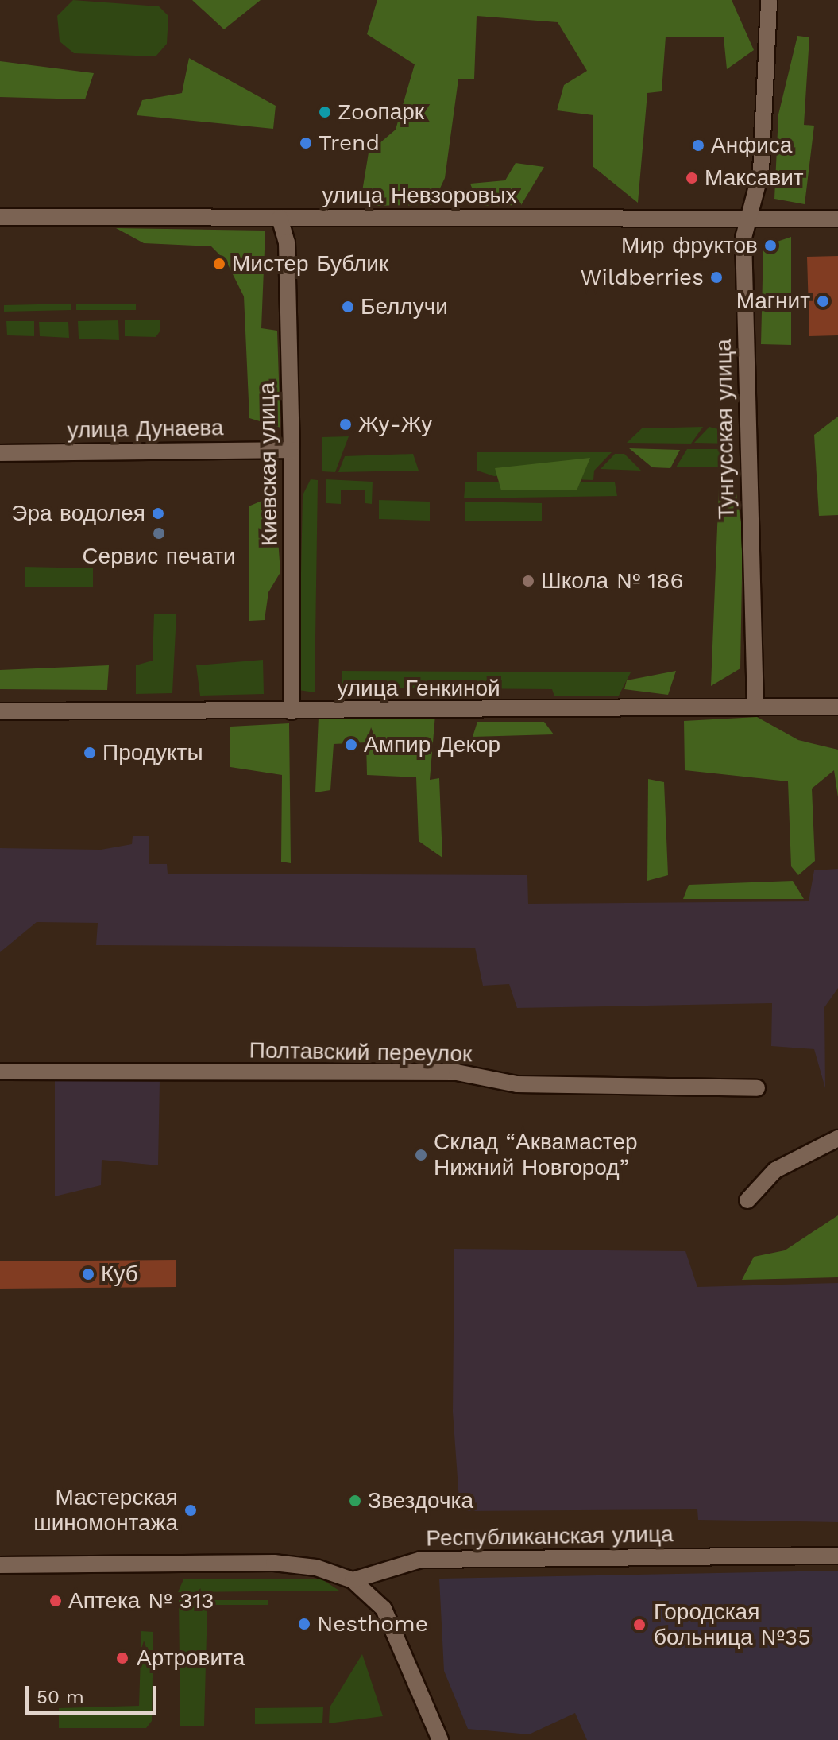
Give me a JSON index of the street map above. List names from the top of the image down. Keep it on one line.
{"streets":{"street":["улица Невзоровых","улица Дунаева","Тунгусская улица","Киевская улица","улица Генкиной","Полтавский переулок","Республиканская улица"]},"crossings":[["улица Невзоровых","Тунгусская улица"],["улица Невзоровых","Киевская улица"],["улица Дунаева","Киевская улица"],["Тунгусская улица","улица Генкиной"],["Киевская улица","улица Генкиной"]],"places":["Zooпарк","Trend","Анфиса","Максавит","Мир фруктов","Мистер Бублик","Wildberries","Магнит","Беллучи","Жу-Жу","Эра водолея","Сервис печати","Школа № 186","Ампир Декор","Продукты","Склад “Аквамастер Нижний Новгород”","Куб","Звездочка","Мастерская шиномонтажа","Аптека № 313","Nesthome","Городская больница №35","Артровита"],"scale_bar":"50 m"}
